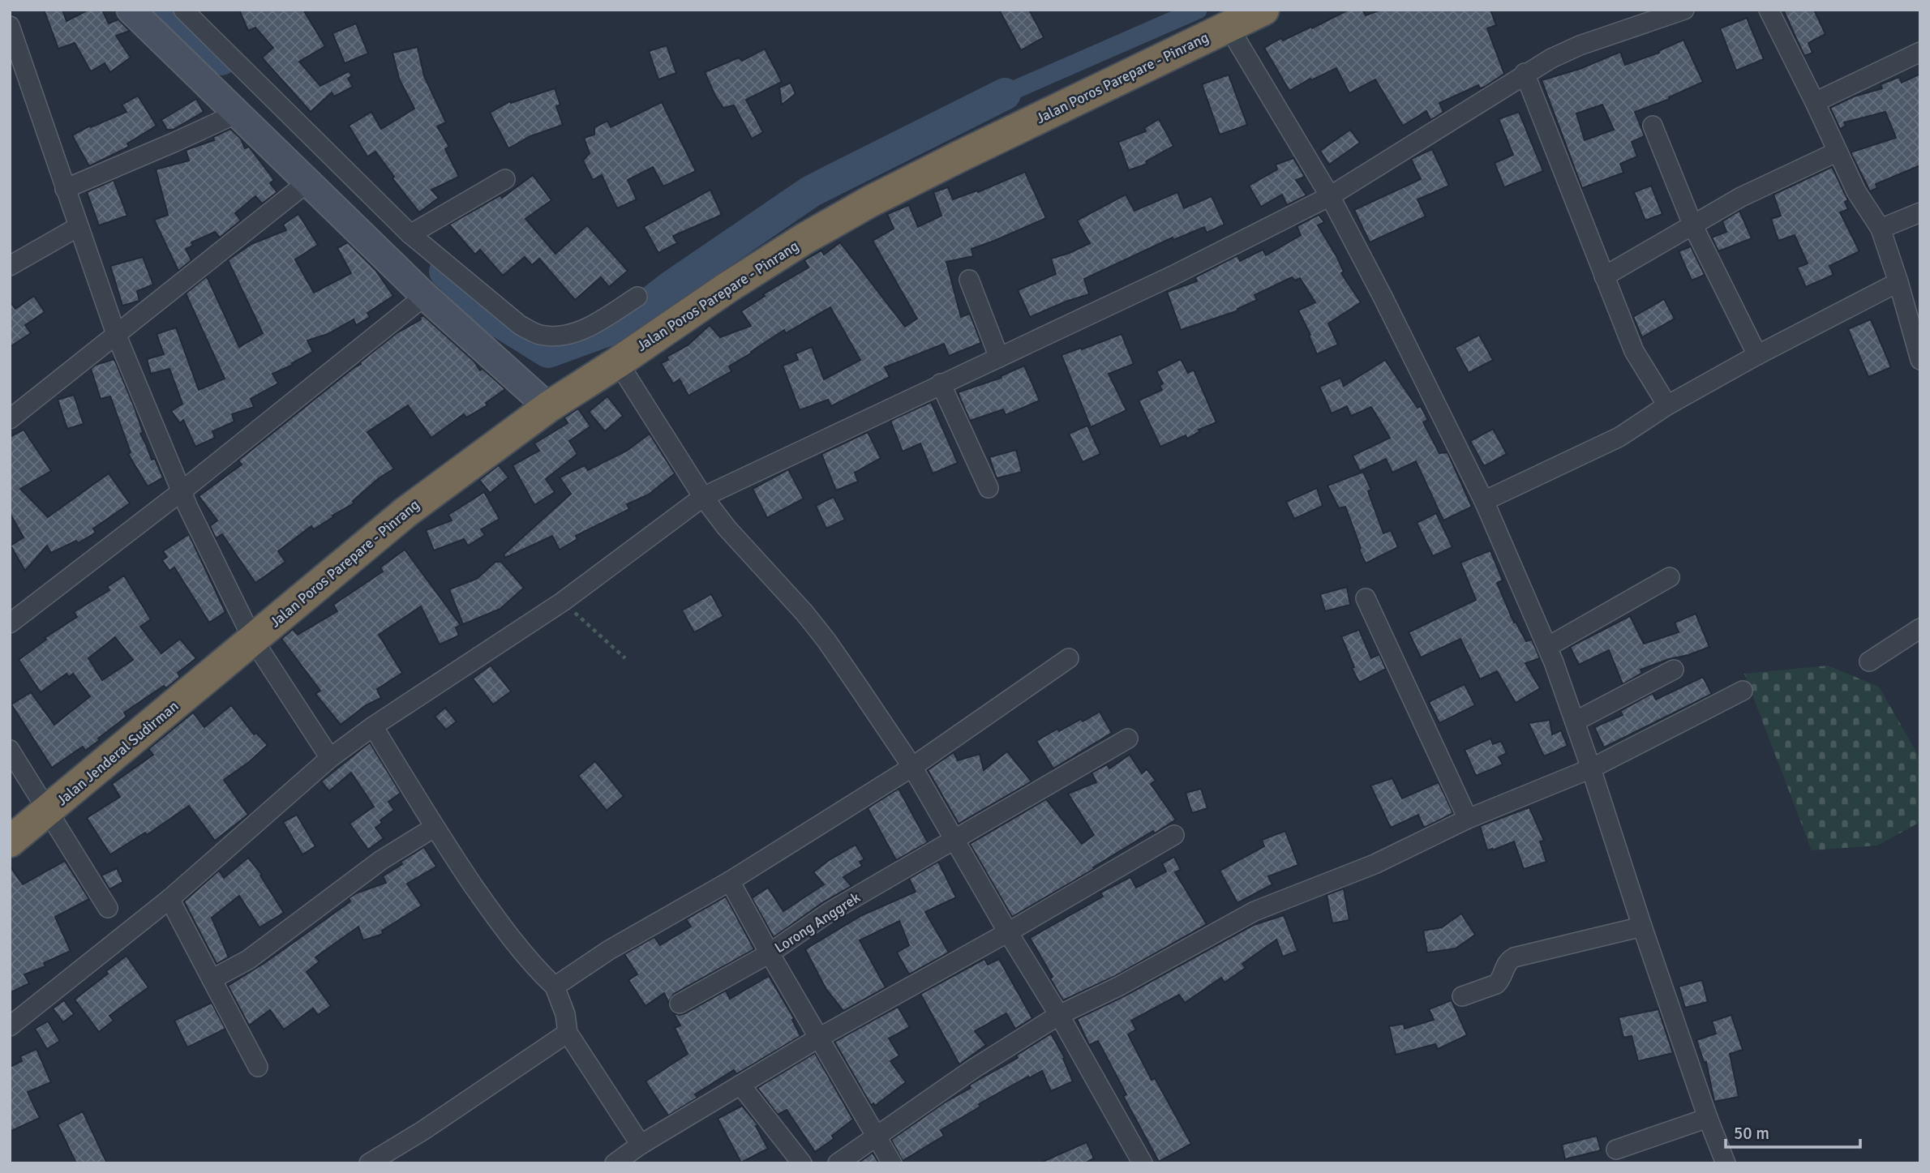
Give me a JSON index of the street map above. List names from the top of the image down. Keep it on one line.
{"streets":{"highway":["Jalan Poros Parepare - Pinrang","Jalan Jenderal Sudirman"],"street":["Lorong Anggrek"]},"crossings":[["Jalan Poros Parepare - Pinrang","Jalan Jenderal Sudirman"]],"scale_bar":"50 m"}
